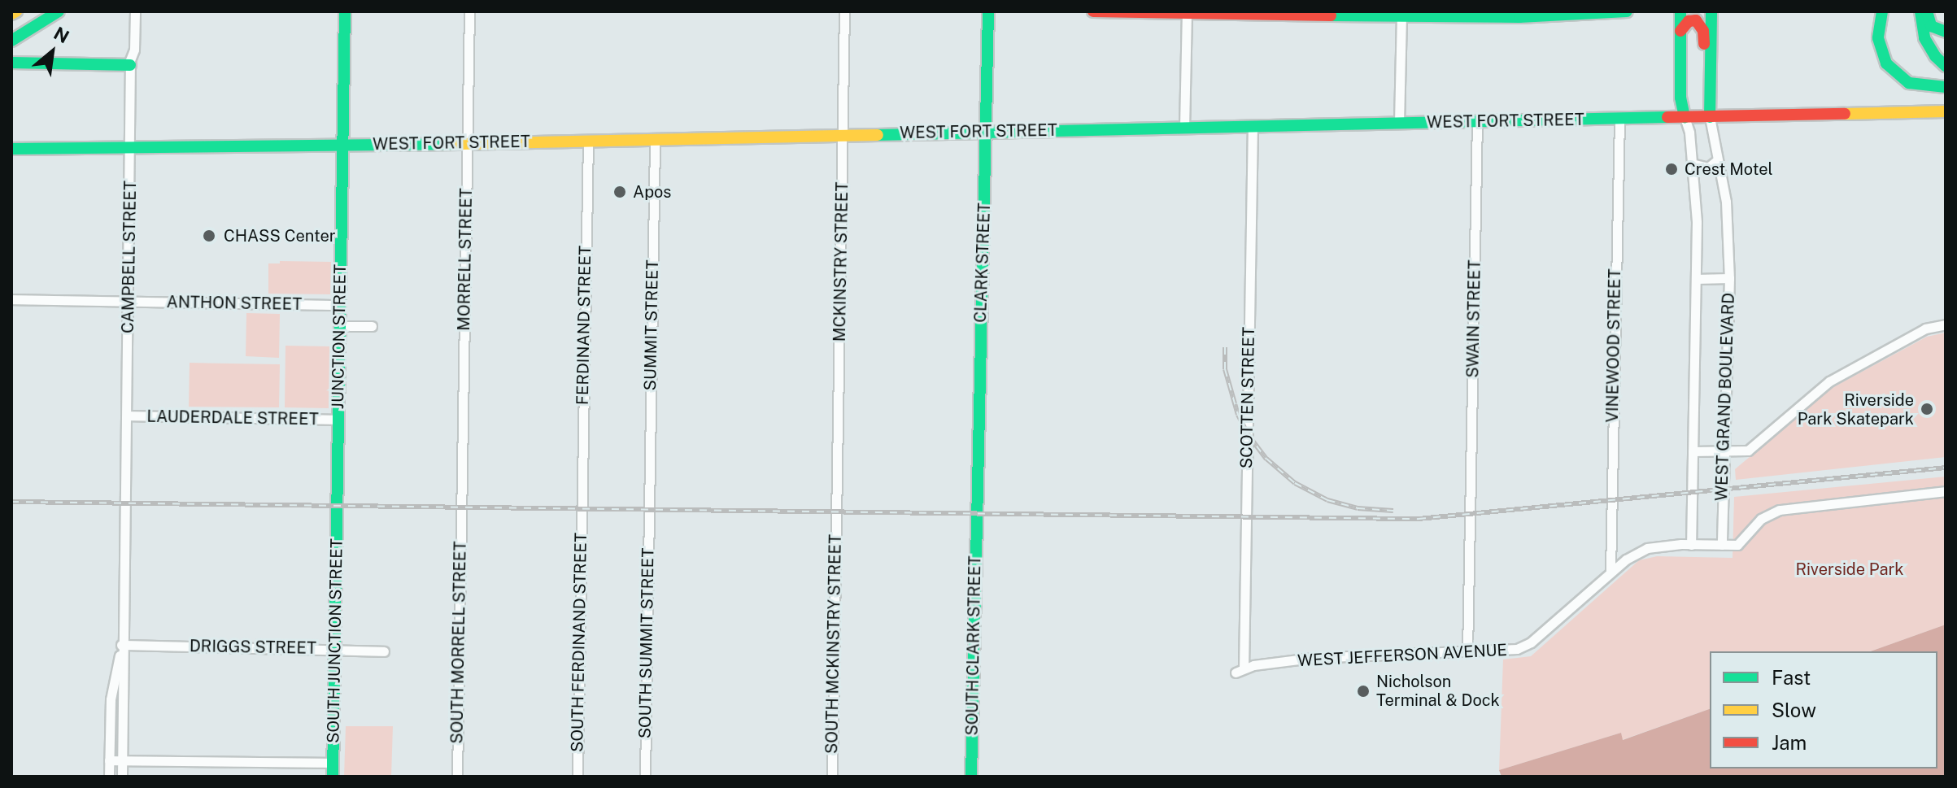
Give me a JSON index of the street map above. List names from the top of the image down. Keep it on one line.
{"streets":{"main road":["WEST FORT STREET","CLARK STREET","JUNCTION STREET","WEST GRAND BOULEVARD","SOUTH JUNCTION STREET","SOUTH CLARK STREET"],"street":["CAMPBELL STREET","MORRELL STREET","MCKINSTRY STREET","ANTHON STREET","SWAIN STREET","FERDINAND STREET","SUMMIT STREET","VINEWOOD STREET","SCOTTEN STREET","LAUDERDALE STREET","SOUTH MORRELL STREET","SOUTH FERDINAND STREET","SOUTH SUMMIT STREET","SOUTH MCKINSTRY STREET","DRIGGS STREET","WEST JEFFERSON AVENUE"]},"crossings":[["WEST FORT STREET","CAMPBELL STREET"],["WEST FORT STREET","MORRELL STREET"],["WEST FORT STREET","MCKINSTRY STREET"],["WEST FORT STREET","CLARK STREET"],["WEST FORT STREET","SWAIN STREET"],["WEST FORT STREET","FERDINAND STREET"],["WEST FORT STREET","SUMMIT STREET"],["WEST FORT STREET","JUNCTION STREET"],["WEST FORT STREET","VINEWOOD STREET"],["WEST FORT STREET","WEST GRAND BOULEVARD"],["WEST FORT STREET","SCOTTEN STREET"],["CAMPBELL STREET","ANTHON STREET"],["CAMPBELL STREET","LAUDERDALE STREET"],["CAMPBELL STREET","DRIGGS STREET"],["MORRELL STREET","SOUTH MORRELL STREET"],["MCKINSTRY STREET","SOUTH MCKINSTRY STREET"],["CLARK STREET","SOUTH CLARK STREET"],["ANTHON STREET","JUNCTION STREET"],["SWAIN STREET","WEST JEFFERSON AVENUE"],["FERDINAND STREET","SOUTH FERDINAND STREET"],["SUMMIT STREET","SOUTH SUMMIT STREET"],["JUNCTION STREET","LAUDERDALE STREET"],["JUNCTION STREET","SOUTH JUNCTION STREET"],["VINEWOOD STREET","WEST JEFFERSON AVENUE"],["WEST GRAND BOULEVARD","WEST JEFFERSON AVENUE"],["SCOTTEN STREET","WEST JEFFERSON AVENUE"],["SOUTH JUNCTION STREET","DRIGGS STREET"]],"parks":["Riverside Park"],"places":["Crest Motel","Apos","CHASS Center","Riverside Park Skatepark","Nicholson Terminal & Dock"],"legend":["Fast","Slow","Jam"],"north":"top right"}
